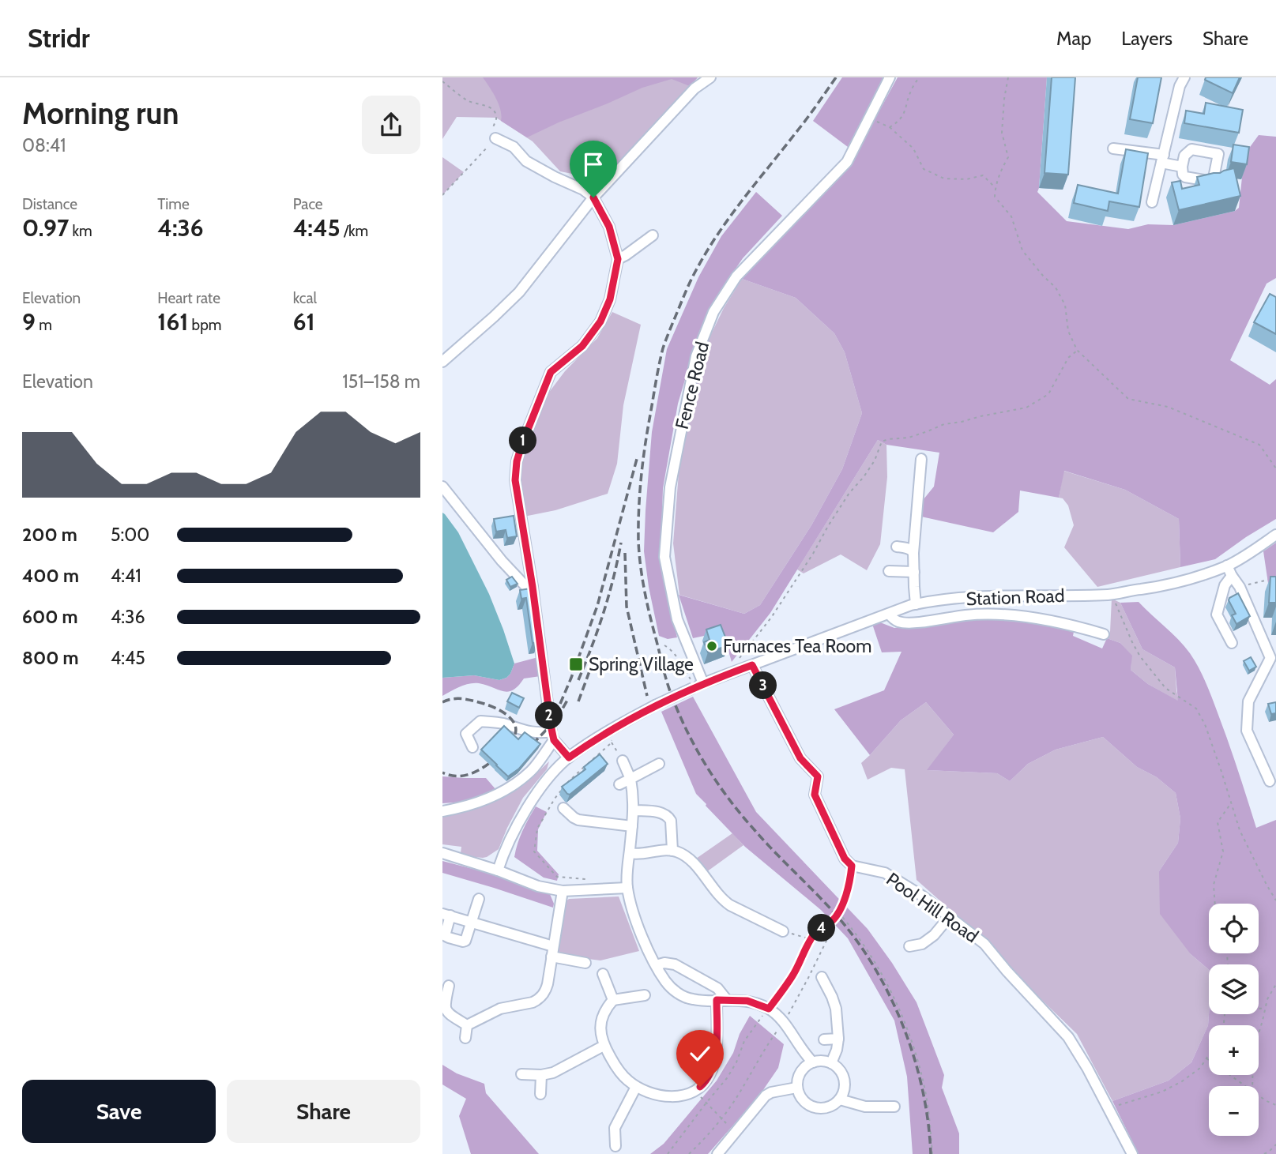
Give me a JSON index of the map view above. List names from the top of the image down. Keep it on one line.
{"streets":{"street":["Fence Road","Station Road","Pool Hill Road"]},"crossings":[["Fence Road","Station Road"]],"places":{"other":["Furnaces Tea Room"],"transit":["Spring Village"]},"page":{"header":"Stridr","nav":["Map","Layers","Share"],"heading":["Morning run","08:41"],"stats":[["Distance","0.97 km"],["Time","4:36"],["Pace","4:45 /km"],["Elevation","9 m"],["Heart rate","161 bpm"],["kcal","61"]],"chart":["Elevation","151–158 m"],"pins":["1","3","2","4"],"list":[{"name":"200 m","note":"5:00"},{"name":"400 m","note":"4:41"},{"name":"600 m","note":"4:36"},{"name":"800 m","note":"4:45"}],"map_buttons":["+","−"],"buttons":["Save","Share"]}}
